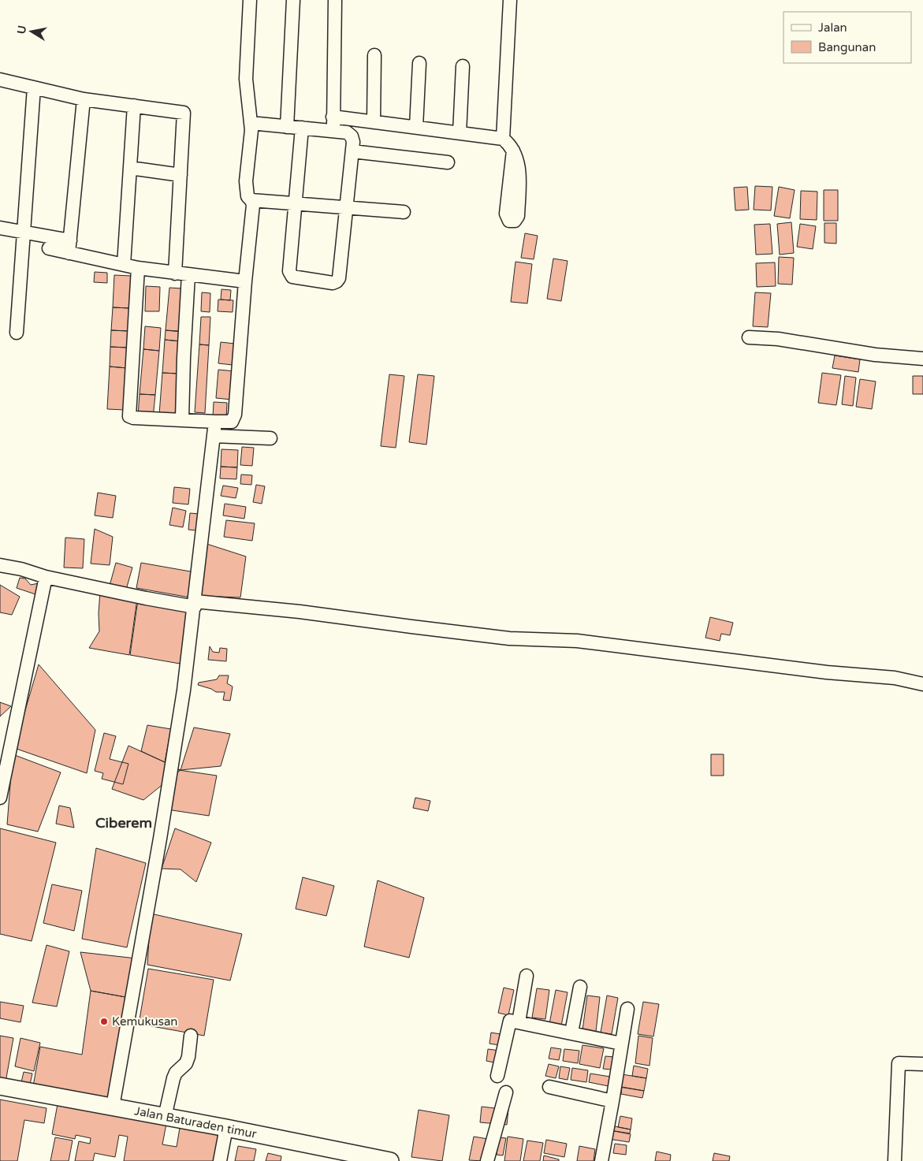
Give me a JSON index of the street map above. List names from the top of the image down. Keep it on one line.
{"streets":{"main road":["Jalan Baturaden timur"]},"districts":["Ciberem"],"places":["Kemukusan"],"legend":["Jalan","Bangunan"],"north":"left"}
